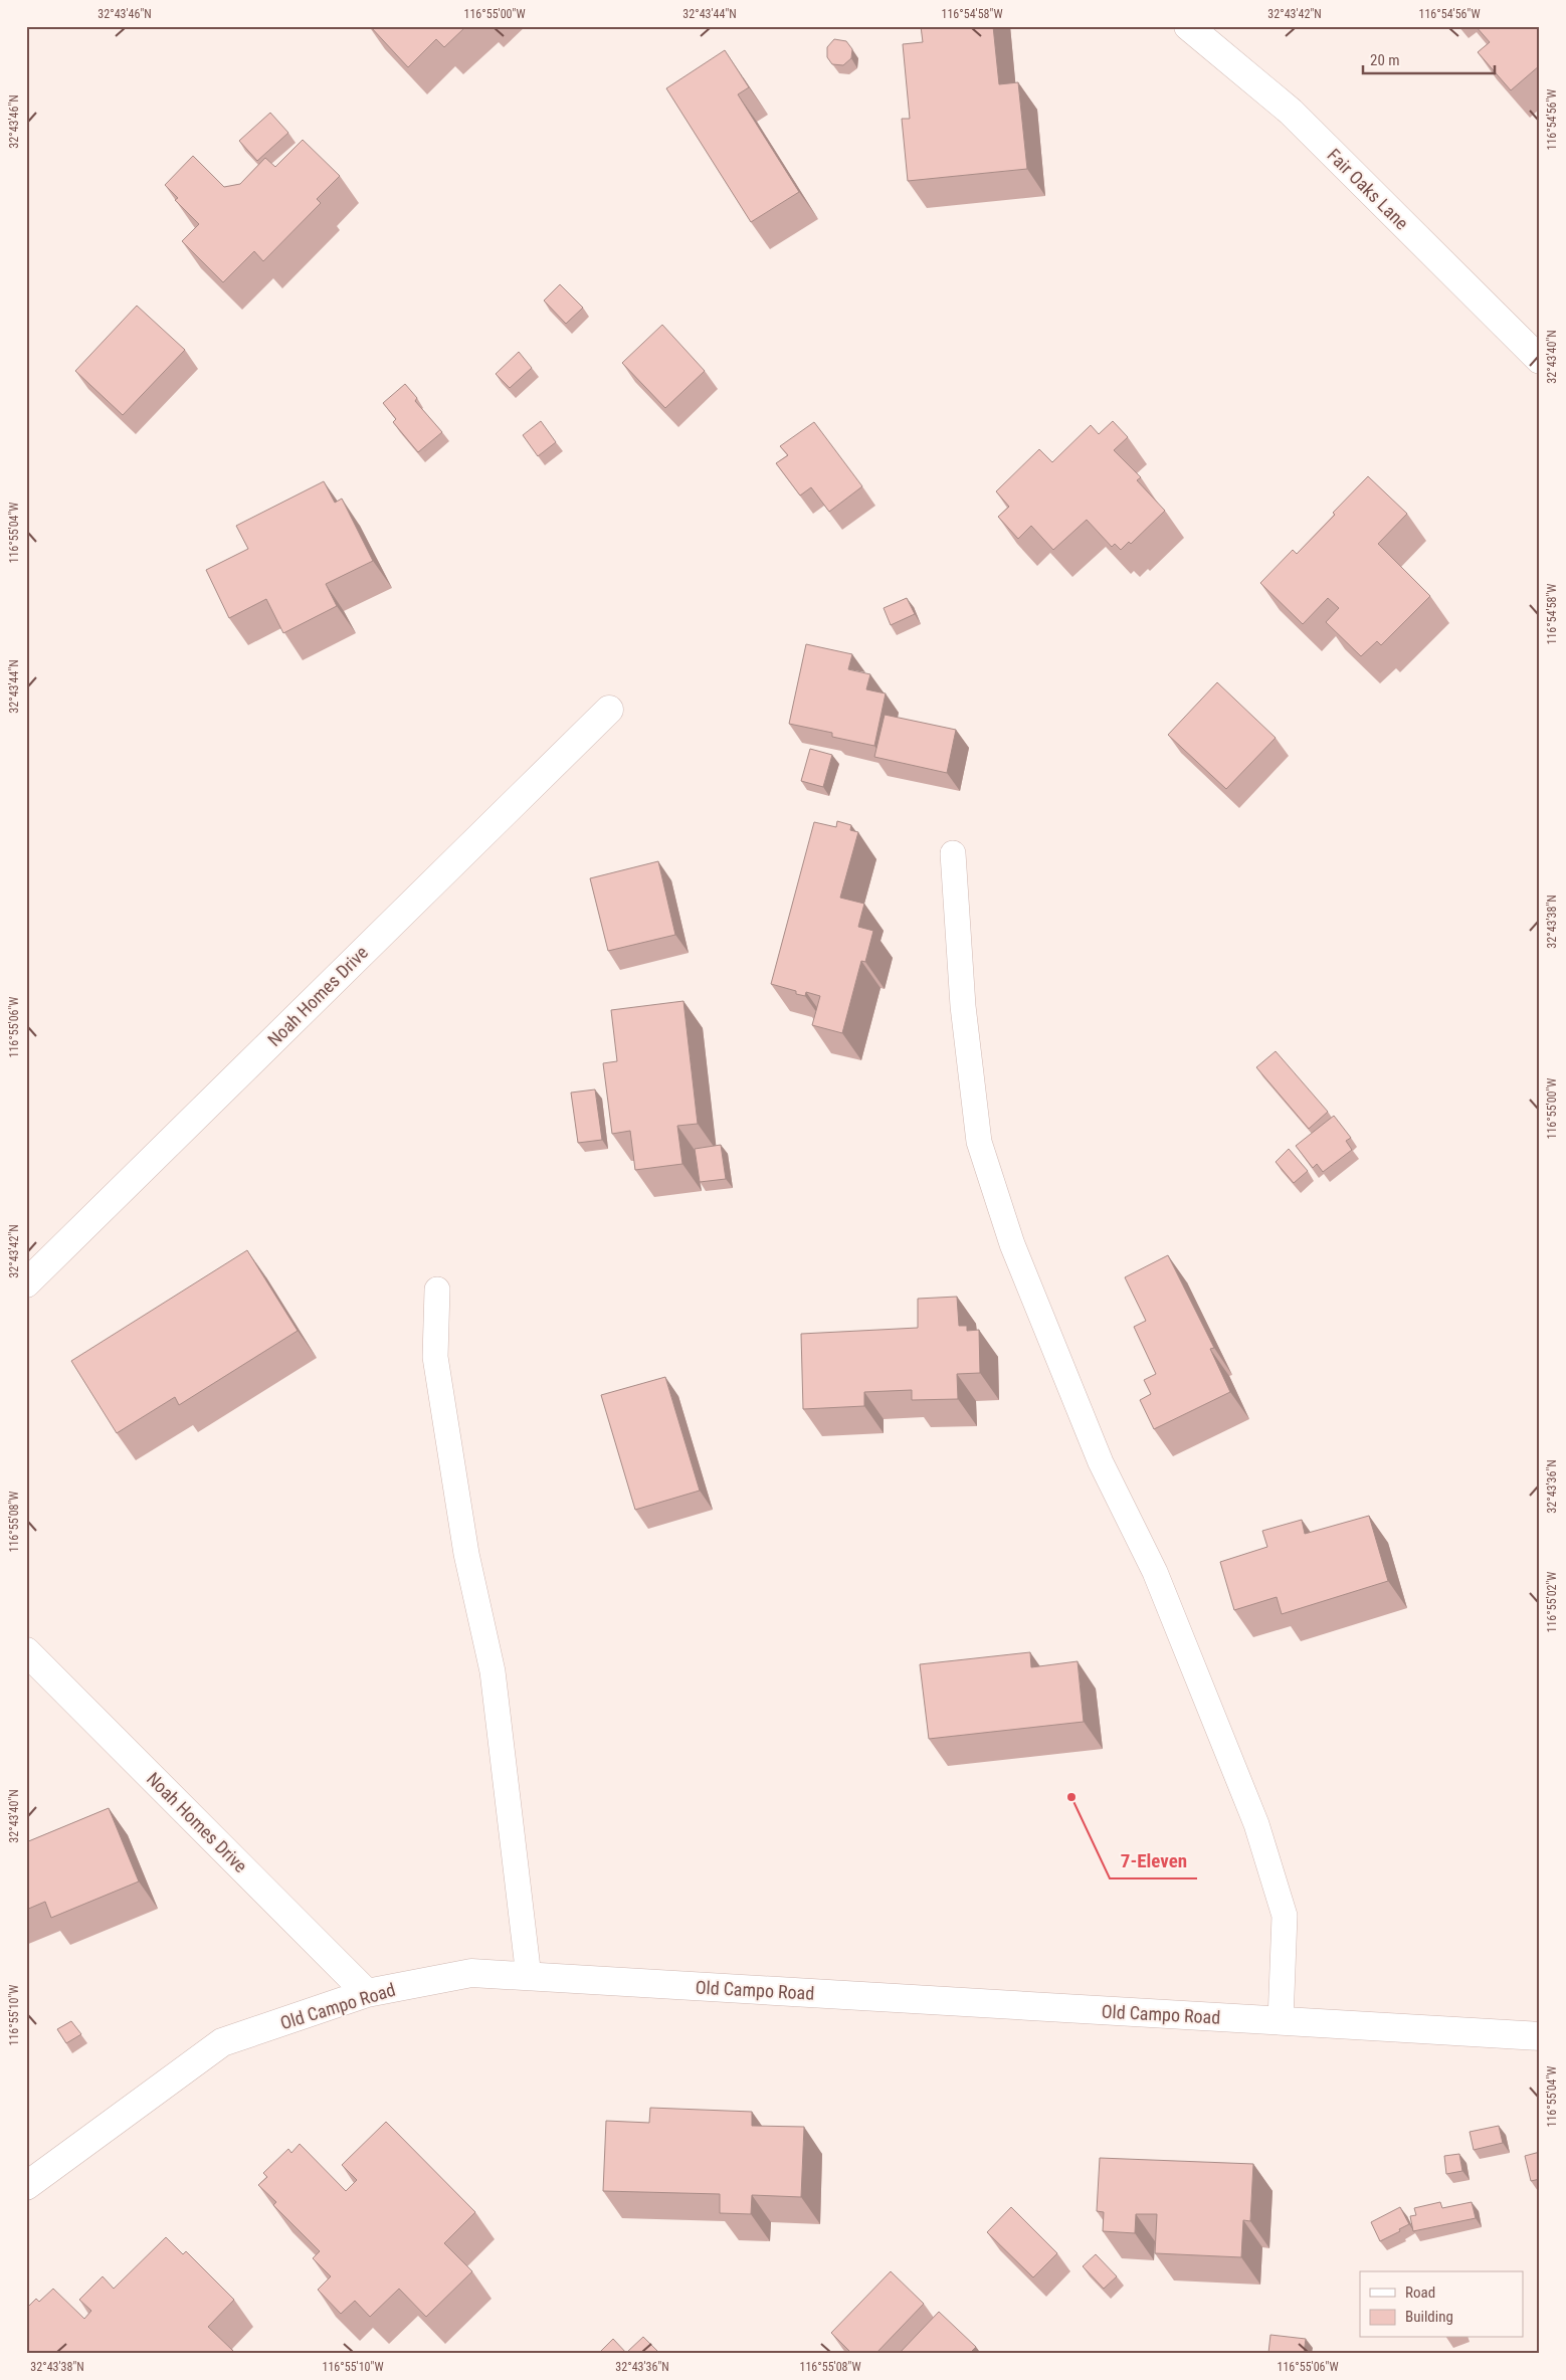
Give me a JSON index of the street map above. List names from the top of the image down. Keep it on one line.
{"streets":{"street":["Fair Oaks Lane","Noah Homes Drive","Old Campo Road"]},"crossings":[["Noah Homes Drive","Old Campo Road"]],"places":["7-Eleven"],"legend":["Road","Building"],"scale_bar":"20 m","coordinates":["32°43'46\"N","116°55'00\"W","32°43'44\"N","116°54'58\"W","32°43'42\"N","116°54'56\"W","32°43'40\"N","116°55'04\"W","32°43'38\"N","116°55'06\"W","32°43'36\"N","116°55'08\"W","116°55'02\"W","116°55'10\"W"]}
